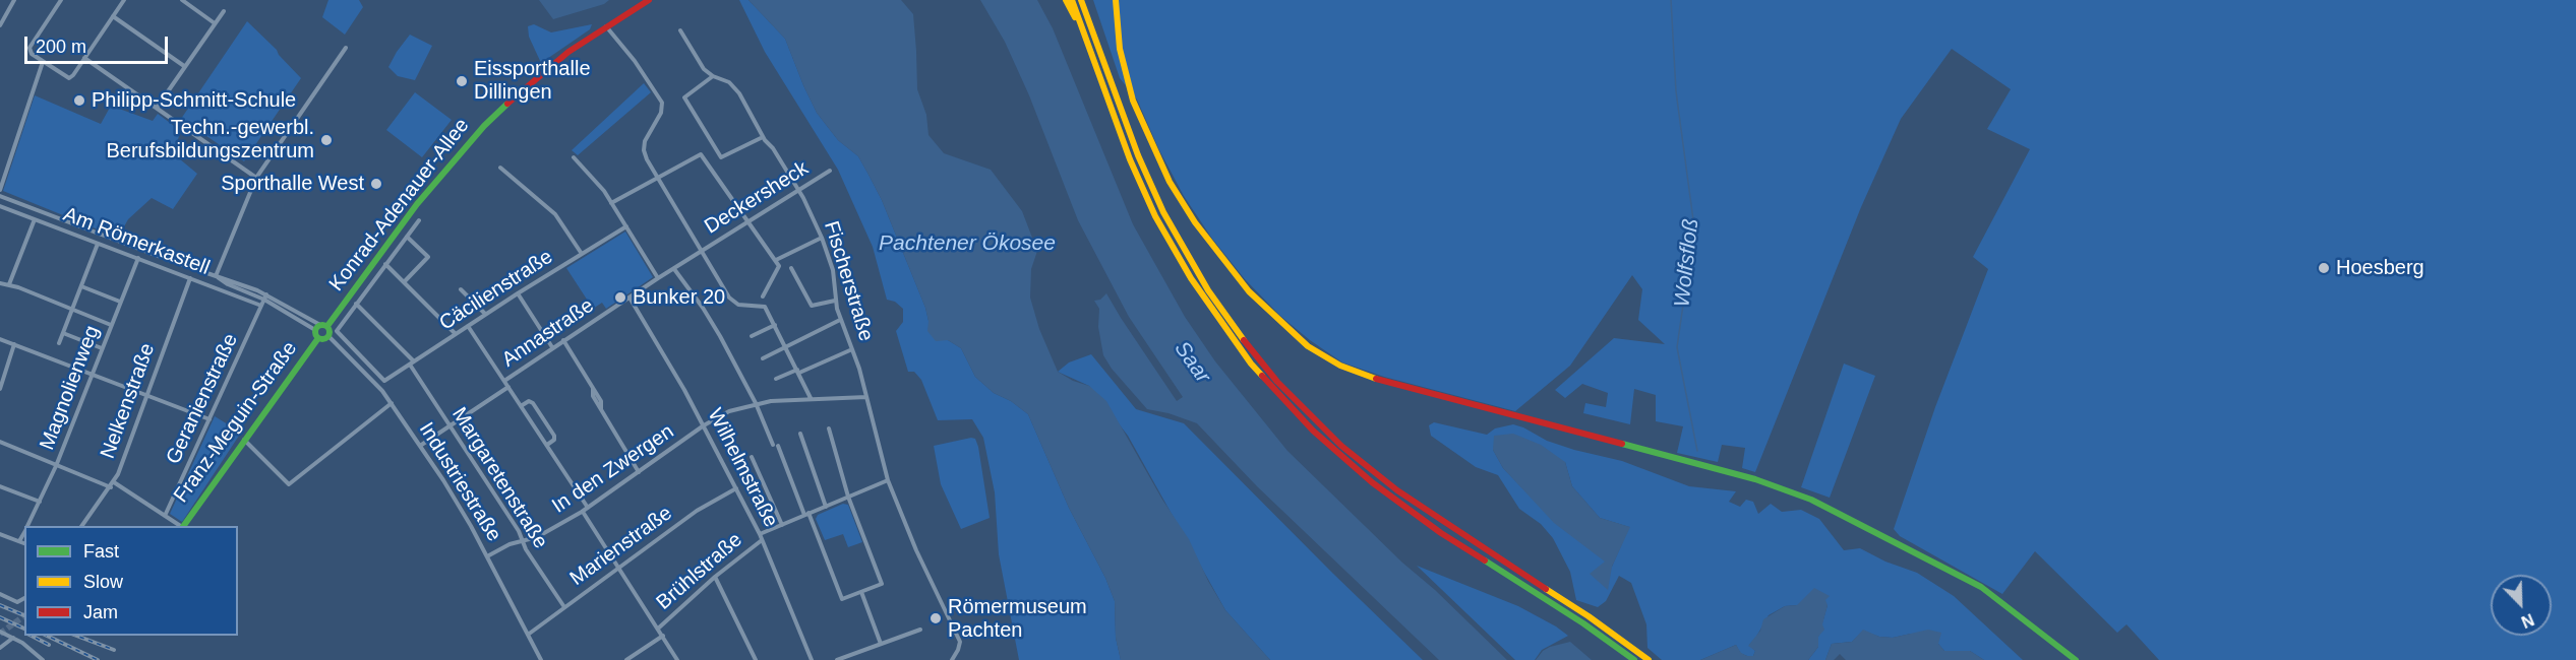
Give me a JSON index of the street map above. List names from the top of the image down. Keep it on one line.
{"streets":{"main road":["Konrad-Adenauer-Allee","Franz-Meguin-Straße"],"street":["Deckersheck","Am Römerkastell","Fischerstraße","Cäcilienstraße","Annastraße","Magnolienweg","Geranienstraße","Nelkenstraße","Wilhelmstraße","In den Zwergen","Margaretenstraße","Industriestraße","Marienstraße","Brühlstraße"]},"crossings":[["Deckersheck","Fischerstraße"],["Deckersheck","Annastraße"],["Am Römerkastell","Magnolienweg"],["Am Römerkastell","Geranienstraße"],["Am Römerkastell","Nelkenstraße"],["Fischerstraße","In den Zwergen"],["Fischerstraße","Brühlstraße"],["Cäcilienstraße","Margaretenstraße"],["Annastraße","Wilhelmstraße"],["Annastraße","Margaretenstraße"],["Annastraße","Industriestraße"],["Wilhelmstraße","In den Zwergen"],["Wilhelmstraße","Marienstraße"],["Wilhelmstraße","Brühlstraße"],["In den Zwergen","Margaretenstraße"],["In den Zwergen","Industriestraße"],["Margaretenstraße","Marienstraße"],["Industriestraße","Marienstraße"]],"water":["Pachtener Ökosee","Wolfsfloß","Saar"],"places":["Eissporthalle Dillingen","Philipp-Schmitt-Schule","Techn.-gewerbl. Berufsbildungszentrum","Sporthalle West","Hoesberg","Bunker 20","Römermuseum Pachten"],"legend":["Fast","Slow","Jam"],"scale_bar":"200 m","north":"bottom right"}
